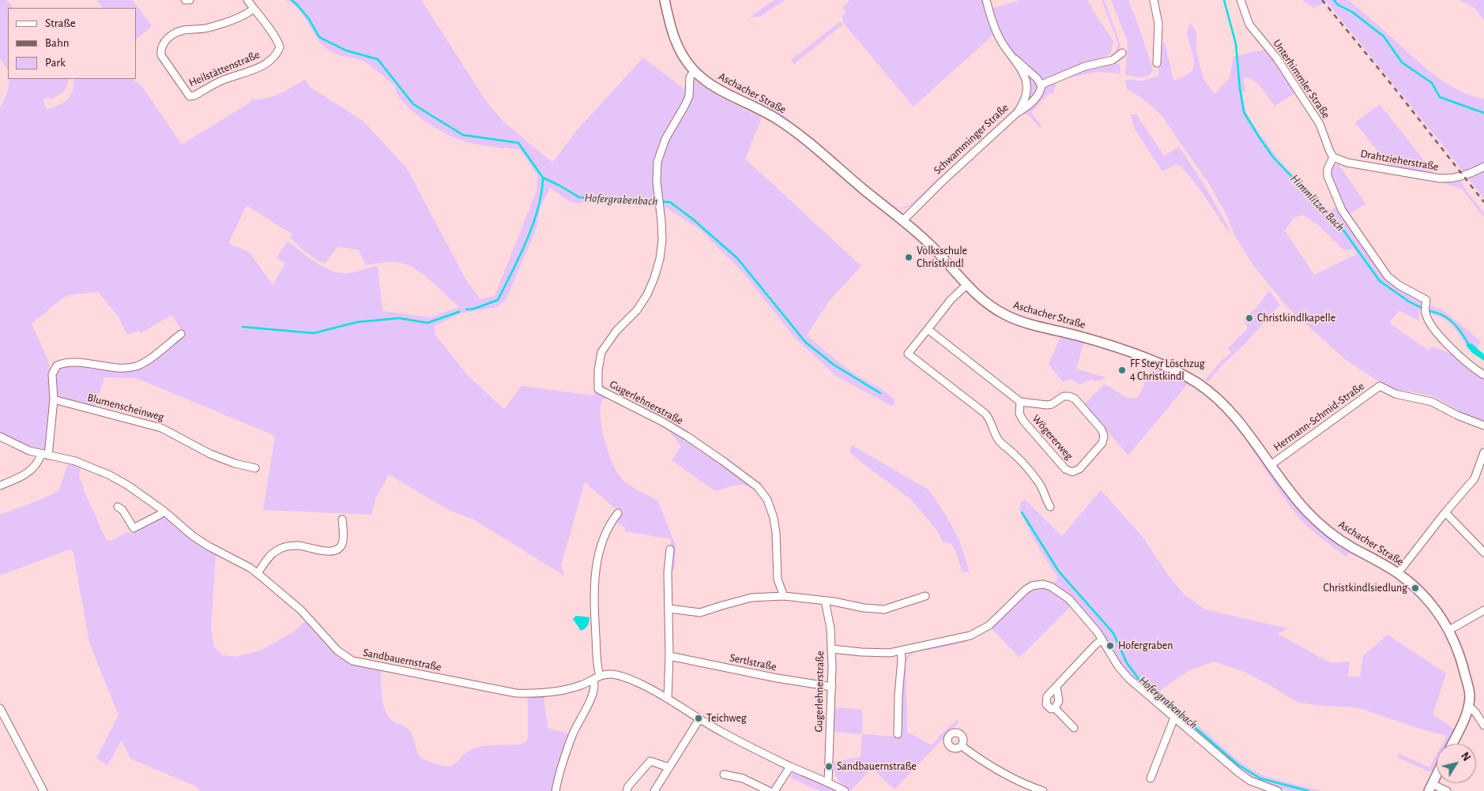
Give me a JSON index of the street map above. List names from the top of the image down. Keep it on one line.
{"streets":{"street":["Heilstättenstraße","Unterhimmler Straße","Aschacher Straße","Schwamminger Straße","Drahtzieherstraße","Gugerlehnerstraße","Blumenscheinweg","Hermann-Schmid-Straße","Wögererweg","Sandbauernstraße","Sertlstraße"]},"crossings":[["Unterhimmler Straße","Drahtzieherstraße"],["Aschacher Straße","Schwamminger Straße"],["Aschacher Straße","Gugerlehnerstraße"],["Aschacher Straße","Hermann-Schmid-Straße"],["Gugerlehnerstraße","Sandbauernstraße"],["Gugerlehnerstraße","Sertlstraße"]],"water":["Hofergrabenbach","Himmlitzer Bach"],"places":["Volksschule Christkindl","Christkindlkapelle","FF Steyr Löschzug 4 Christkindl","Christkindlsiedlung","Hofergraben","Teichweg","Sandbauernstraße"],"legend":["Straße","Bahn","Park"],"north":"top right"}
